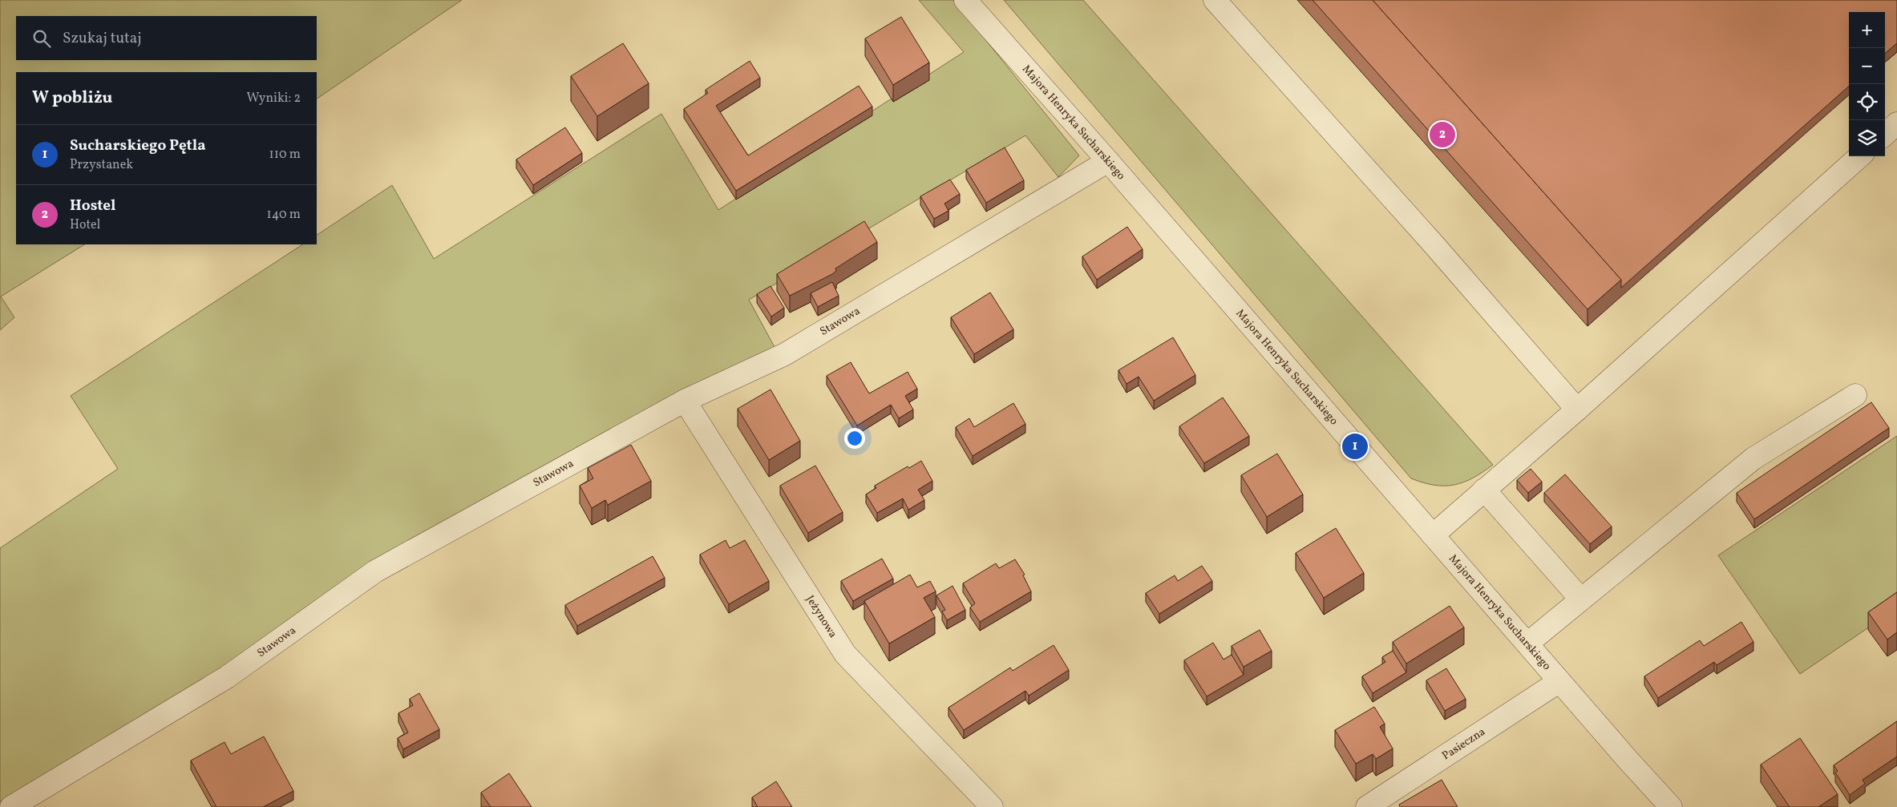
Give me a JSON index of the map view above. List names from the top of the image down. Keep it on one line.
{"streets":{"street":["Majora Henryka Sucharskiego","Stawowa","Jeżynowa","Pasieczna"]},"crossings":[["Majora Henryka Sucharskiego","Stawowa"],["Majora Henryka Sucharskiego","Pasieczna"],["Stawowa","Jeżynowa"]],"page":{"map_buttons":["+","−"],"search":"Szukaj tutaj","heading":["W pobliżu","Wyniki: 2"],"pins":["2","1"],"list":[{"mark":"1","name":"Sucharskiego Pętla","note":"Przystanek","value":"110 m"},{"mark":"2","name":"Hostel","note":"Hotel","value":"140 m"}]}}
